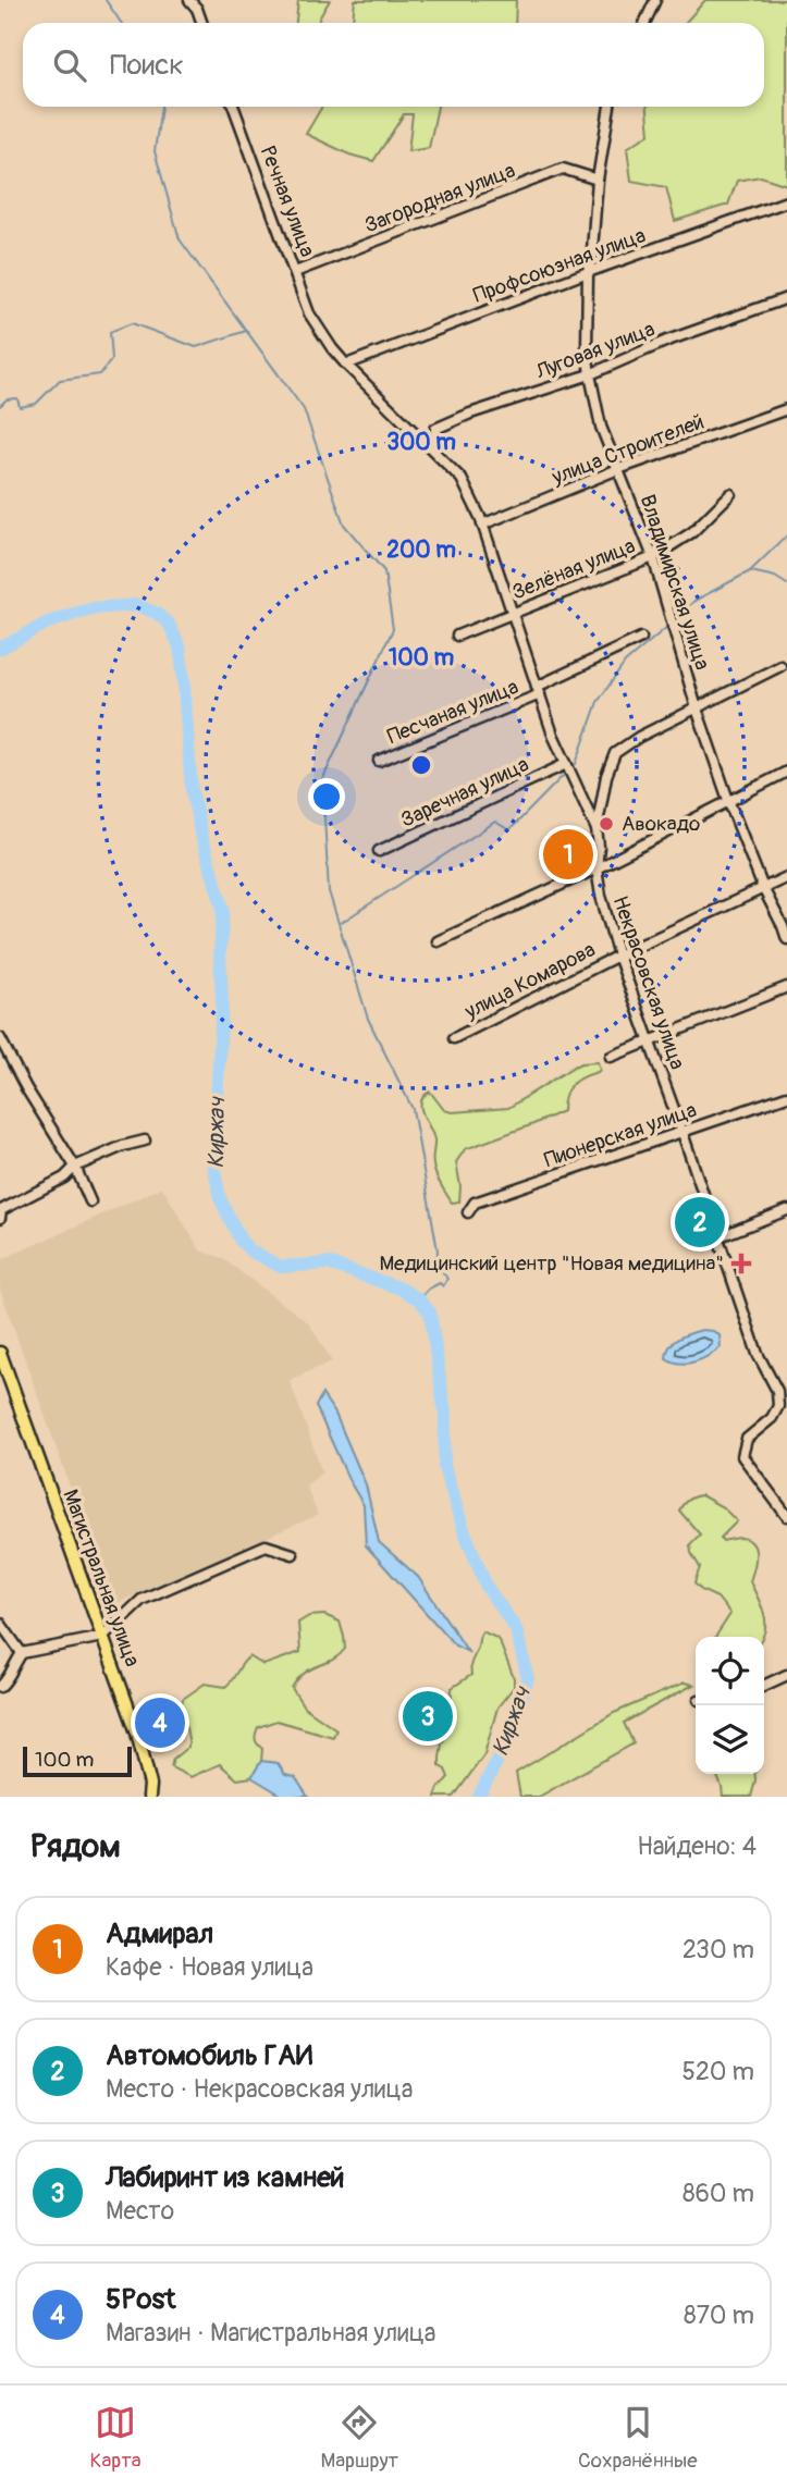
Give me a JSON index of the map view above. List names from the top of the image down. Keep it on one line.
{"streets":{"main road":["Магистральная улица"],"street":["Загородная улица","Речная улица","Профсоюзная улица","Луговая улица","улица Строителей","Зелёная улица","Владимирская улица","Песчаная улица","Заречная улица","улица Комарова","Некрасовская улица","Пионерская улица"]},"crossings":[["Загородная улица","Речная улица"],["Загородная улица","Владимирская улица"],["Загородная улица","Некрасовская улица"],["Речная улица","Некрасовская улица"],["Профсоюзная улица","Владимирская улица"],["Профсоюзная улица","Некрасовская улица"],["Луговая улица","Владимирская улица"],["Луговая улица","Некрасовская улица"],["улица Строителей","Владимирская улица"],["улица Строителей","Некрасовская улица"],["Зелёная улица","Владимирская улица"],["Зелёная улица","Некрасовская улица"],["Владимирская улица","улица Комарова"],["Песчаная улица","Некрасовская улица"],["Заречная улица","Некрасовская улица"],["улица Комарова","Некрасовская улица"],["Некрасовская улица","Пионерская улица"]],"water":["Киржач"],"places":{"other":["Авокадо"],"health":["Медицинский центр \"Новая медицина\""]},"scale_bar":"100 m","page":{"search":"Поиск","pins":["1","2","3","4"],"scale":"100 m","heading":["Рядом","Найдено: 4"],"list":[{"mark":"1","name":"Адмирал","note":"Кафе · Новая улица","value":"230 m"},{"mark":"2","name":"Автомобиль ГАИ","note":"Место · Некрасовская улица","value":"520 m"},{"mark":"3","name":"Лабиринт из камней","note":"Место","value":"860 m"},{"mark":"4","name":"5Post","note":"Магазин · Магистральная улица","value":"870 m"}],"nav":["Карта","Маршрут","Сохранённые"]},"rings":["300 m","200 m","100 m"]}
